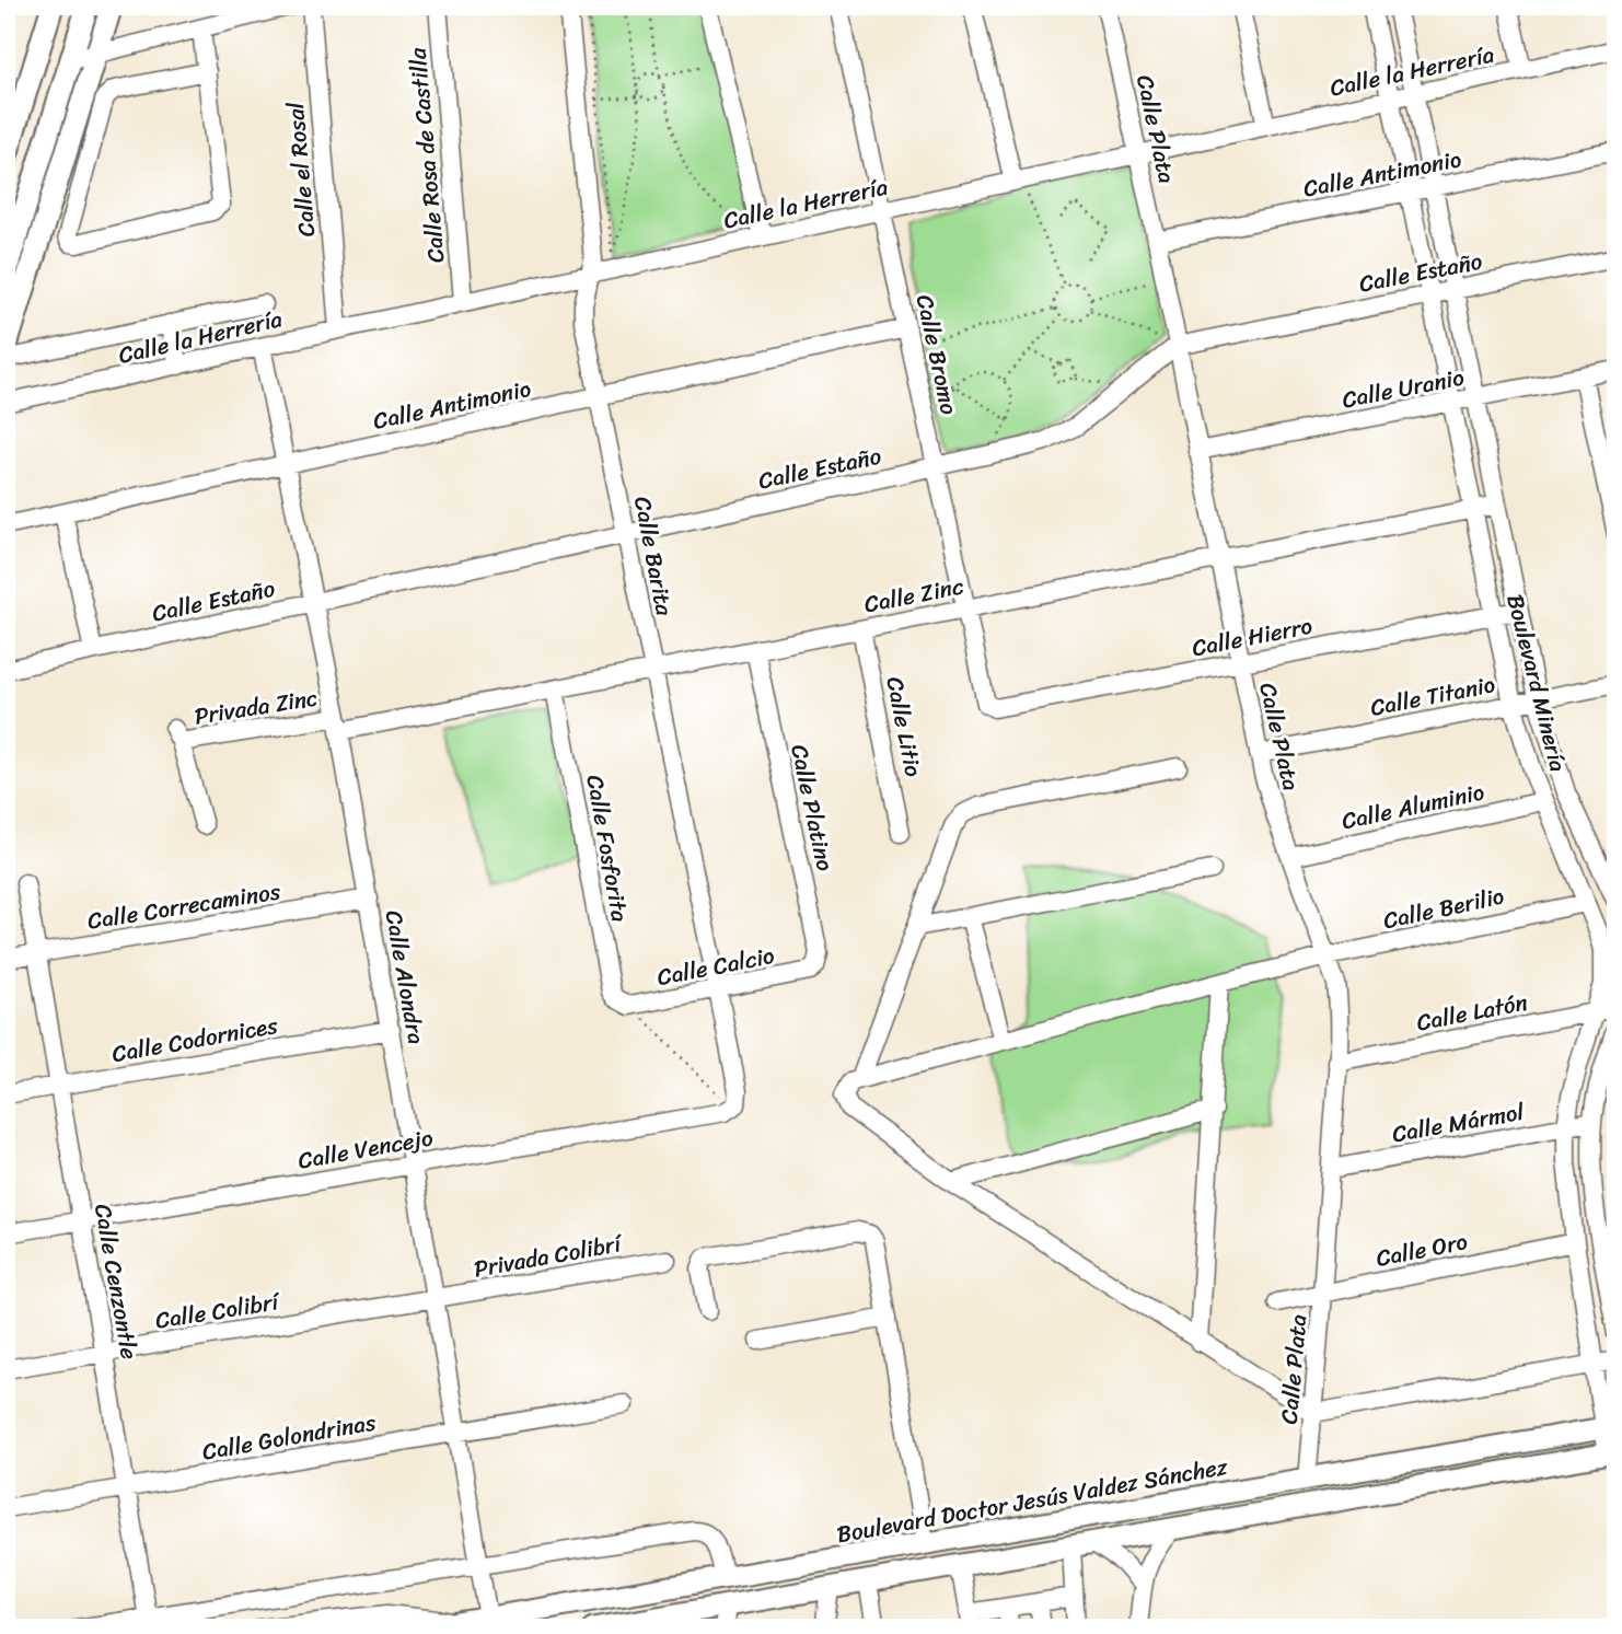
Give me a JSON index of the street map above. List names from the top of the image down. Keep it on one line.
{"streets":{"main road":["Boulevard Doctor Jesús Valdez Sánchez"],"street":["Calle la Herrería","Calle Plata","Calle Rosa de Castilla","Calle el Rosal","Calle Antimonio","Calle Estaño","Calle Bromo","Calle Uranio","Calle Barita","Calle Zinc","Calle Hierro","Boulevard Minería","Calle Titanio","Privada Zinc","Calle Litio","Calle Aluminio","Calle Platino","Calle Fosforita","Calle Correcaminos","Calle Berilio","Calle Calcio","Calle Alondra","Calle Latón","Calle Codornices","Calle Mármol","Calle Vencejo","Calle Oro","Privada Colibrí","Calle Cenzontle","Calle Colibrí","Calle Golondrinas"]},"crossings":[["Calle la Herrería","Calle Plata"],["Calle la Herrería","Calle Rosa de Castilla"],["Calle la Herrería","Calle el Rosal"],["Calle la Herrería","Calle Bromo"],["Calle la Herrería","Calle Barita"],["Calle la Herrería","Boulevard Minería"],["Calle la Herrería","Calle Alondra"],["Calle Plata","Calle Antimonio"],["Calle Plata","Calle Estaño"],["Calle Plata","Calle Uranio"],["Calle Plata","Calle Zinc"],["Calle Plata","Calle Hierro"],["Calle Plata","Calle Titanio"],["Calle Plata","Calle Aluminio"],["Calle Plata","Calle Berilio"],["Calle Plata","Calle Latón"],["Calle Plata","Calle Mármol"],["Calle Plata","Calle Oro"],["Calle Plata","Boulevard Doctor Jesús Valdez Sánchez"],["Calle Antimonio","Calle Bromo"],["Calle Antimonio","Calle Barita"],["Calle Antimonio","Boulevard Minería"],["Calle Antimonio","Calle Alondra"],["Calle Estaño","Calle Bromo"],["Calle Estaño","Calle Barita"],["Calle Estaño","Boulevard Minería"],["Calle Estaño","Calle Alondra"],["Calle Bromo","Calle Zinc"],["Calle Bromo","Calle Hierro"],["Calle Uranio","Boulevard Minería"],["Calle Barita","Calle Zinc"],["Calle Barita","Calle Calcio"],["Calle Barita","Calle Vencejo"],["Calle Zinc","Boulevard Minería"],["Calle Zinc","Privada Zinc"],["Calle Zinc","Calle Litio"],["Calle Zinc","Calle Platino"],["Calle Zinc","Calle Fosforita"],["Calle Zinc","Calle Alondra"],["Calle Hierro","Boulevard Minería"],["Boulevard Minería","Calle Titanio"],["Boulevard Minería","Calle Aluminio"],["Boulevard Minería","Calle Berilio"],["Boulevard Minería","Calle Latón"],["Boulevard Minería","Calle Mármol"],["Boulevard Minería","Calle Oro"],["Boulevard Minería","Boulevard Doctor Jesús Valdez Sánchez"],["Privada Zinc","Calle Alondra"],["Calle Platino","Calle Calcio"],["Calle Fosforita","Calle Calcio"],["Calle Correcaminos","Calle Alondra"],["Calle Correcaminos","Calle Cenzontle"],["Calle Alondra","Calle Codornices"],["Calle Alondra","Calle Vencejo"],["Calle Alondra","Privada Colibrí"],["Calle Alondra","Calle Colibrí"],["Calle Alondra","Calle Golondrinas"],["Calle Alondra","Boulevard Doctor Jesús Valdez Sánchez"],["Calle Codornices","Calle Cenzontle"],["Calle Vencejo","Calle Cenzontle"],["Privada Colibrí","Calle Colibrí"],["Calle Cenzontle","Calle Colibrí"],["Calle Cenzontle","Calle Golondrinas"]]}
